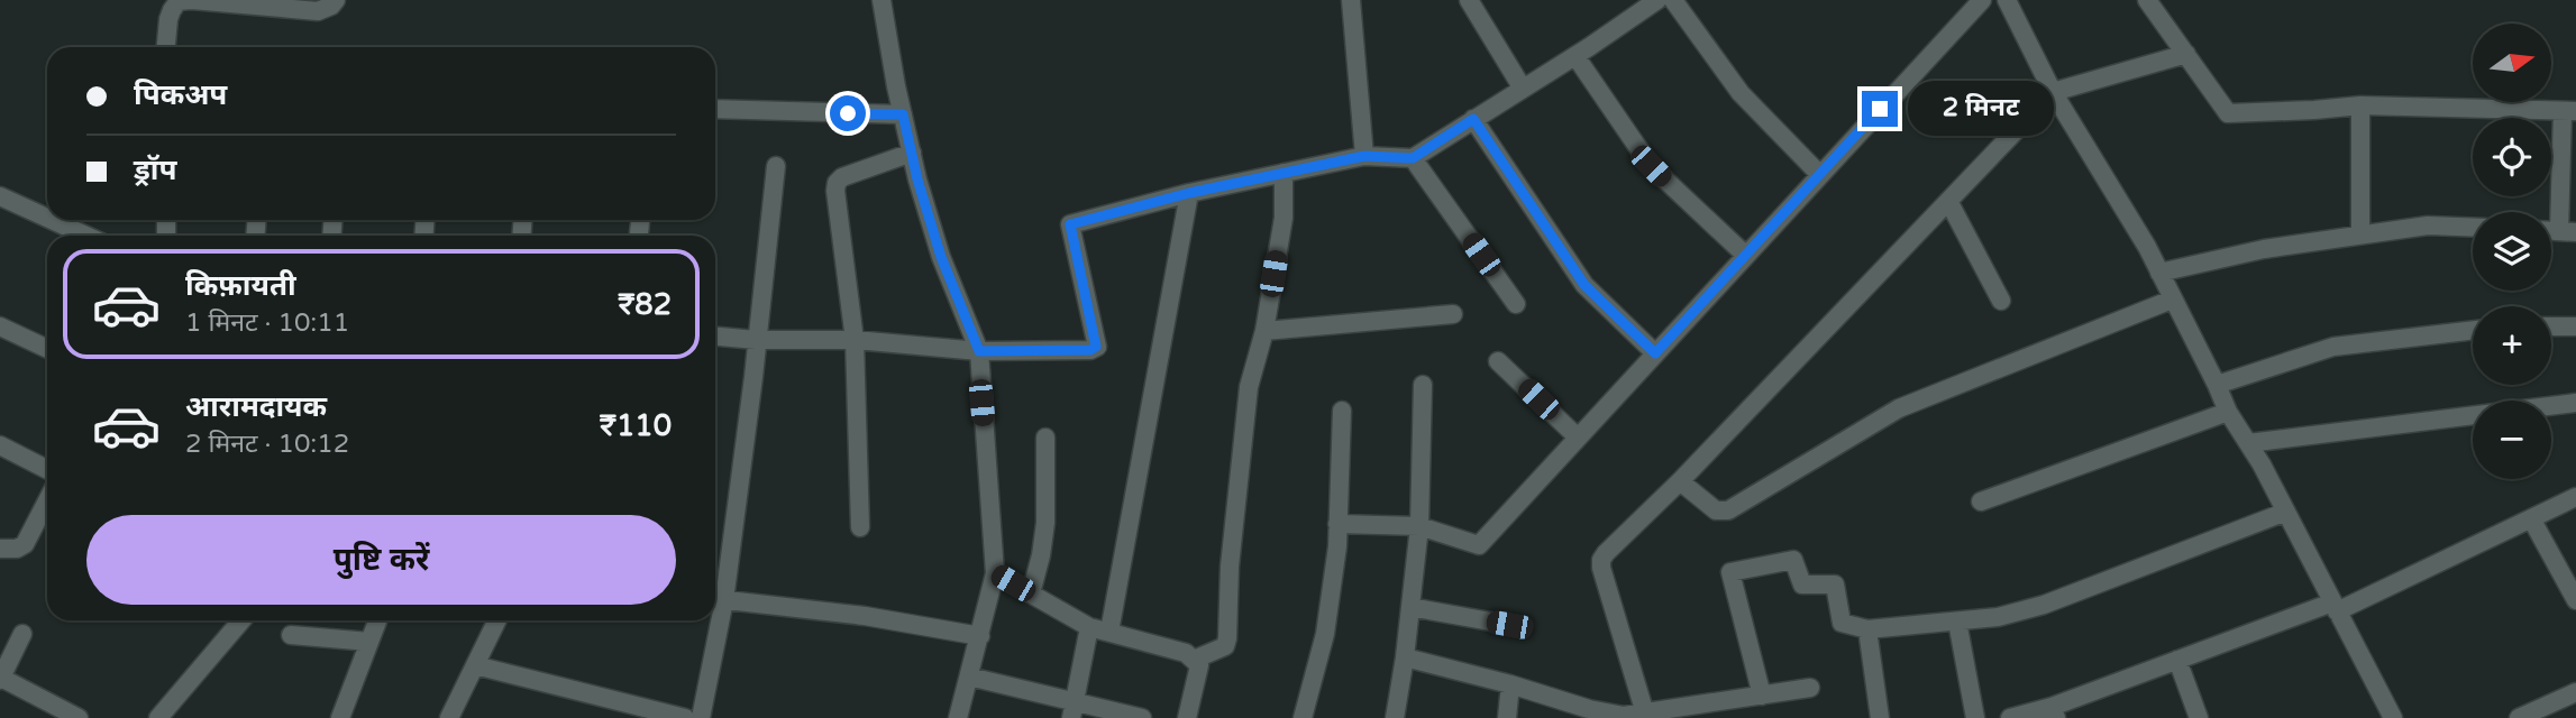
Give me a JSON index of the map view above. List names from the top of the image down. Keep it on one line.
{"north":"right","page":{"map_buttons":["+","−"],"banner":["पिकअप","ड्रॉप"],"bubble":"2 मिनट","list":[{"name":"किफ़ायती","note":"1 मिनट · 10:11","value":"₹82"},{"name":"आरामदायक","note":"2 मिनट · 10:12","value":"₹110"}],"buttons":"पुष्टि करें"}}
